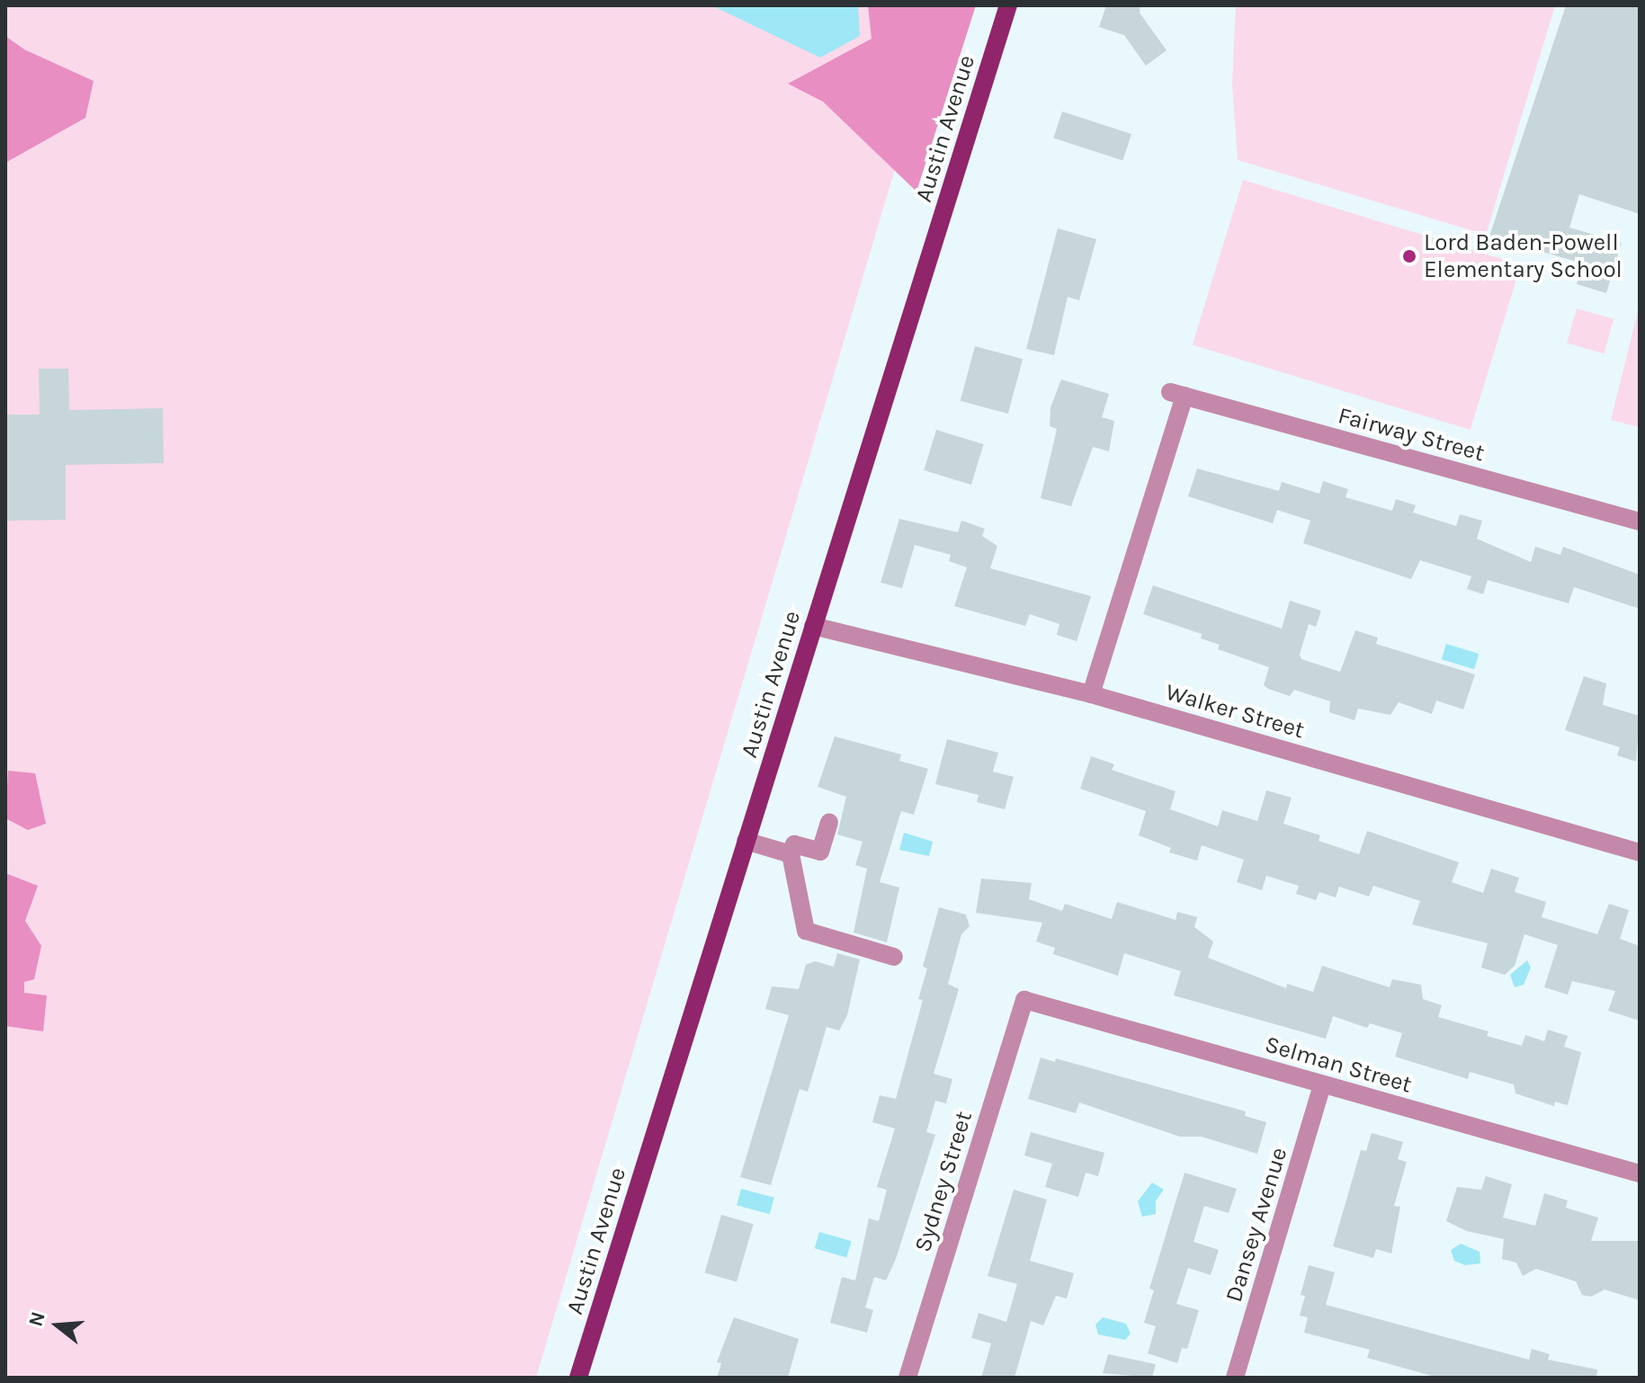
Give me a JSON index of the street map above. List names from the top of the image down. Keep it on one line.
{"streets":{"main road":["Austin Avenue"],"street":["Fairway Street","Walker Street","Selman Street","Sydney Street","Dansey Avenue"]},"crossings":[["Austin Avenue","Walker Street"],["Fairway Street","Walker Street"],["Selman Street","Sydney Street"],["Selman Street","Dansey Avenue"]],"places":["Lord Baden-Powell Elementary School"],"north":"left"}
